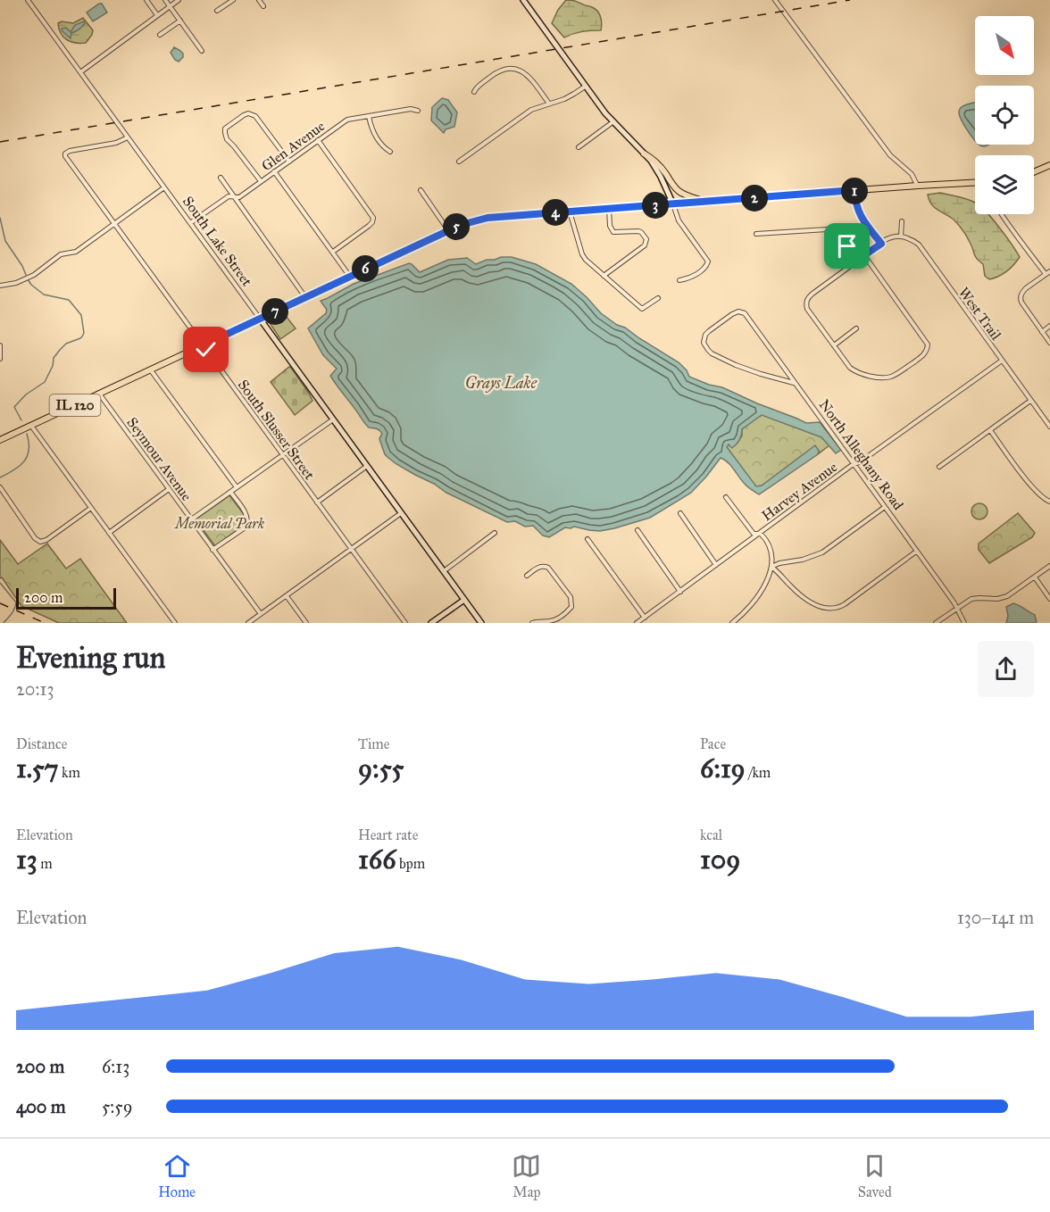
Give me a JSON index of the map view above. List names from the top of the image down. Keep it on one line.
{"streets":{"main road":["IL 120"],"street":["Glen Avenue","South Lake Street","West Trail","South Slusser Street","North Alleghany Road","Seymour Avenue","Harvey Avenue"]},"crossings":[["Glen Avenue","South Lake Street"],["South Lake Street","IL 120"],["South Lake Street","South Slusser Street"],["West Trail","Harvey Avenue"],["IL 120","South Slusser Street"],["IL 120","Seymour Avenue"],["North Alleghany Road","Harvey Avenue"]],"water":["Grays Lake"],"parks":["Memorial Park"],"scale_bar":"200 m","north":"bottom right","page":{"pins":["1","2","3","4","5","6","7"],"scale":"200 m","heading":["Evening run","20:13"],"stats":[["Distance","1.57 km"],["Time","9:55"],["Pace","6:19 /km"],["Elevation","13 m"],["Heart rate","166 bpm"],["kcal","109"]],"chart":["Elevation","130–141 m"],"list":[{"name":"200 m","note":"6:13"},{"name":"400 m","note":"5:59"}],"tabs":["Home","Map","Saved"]}}
